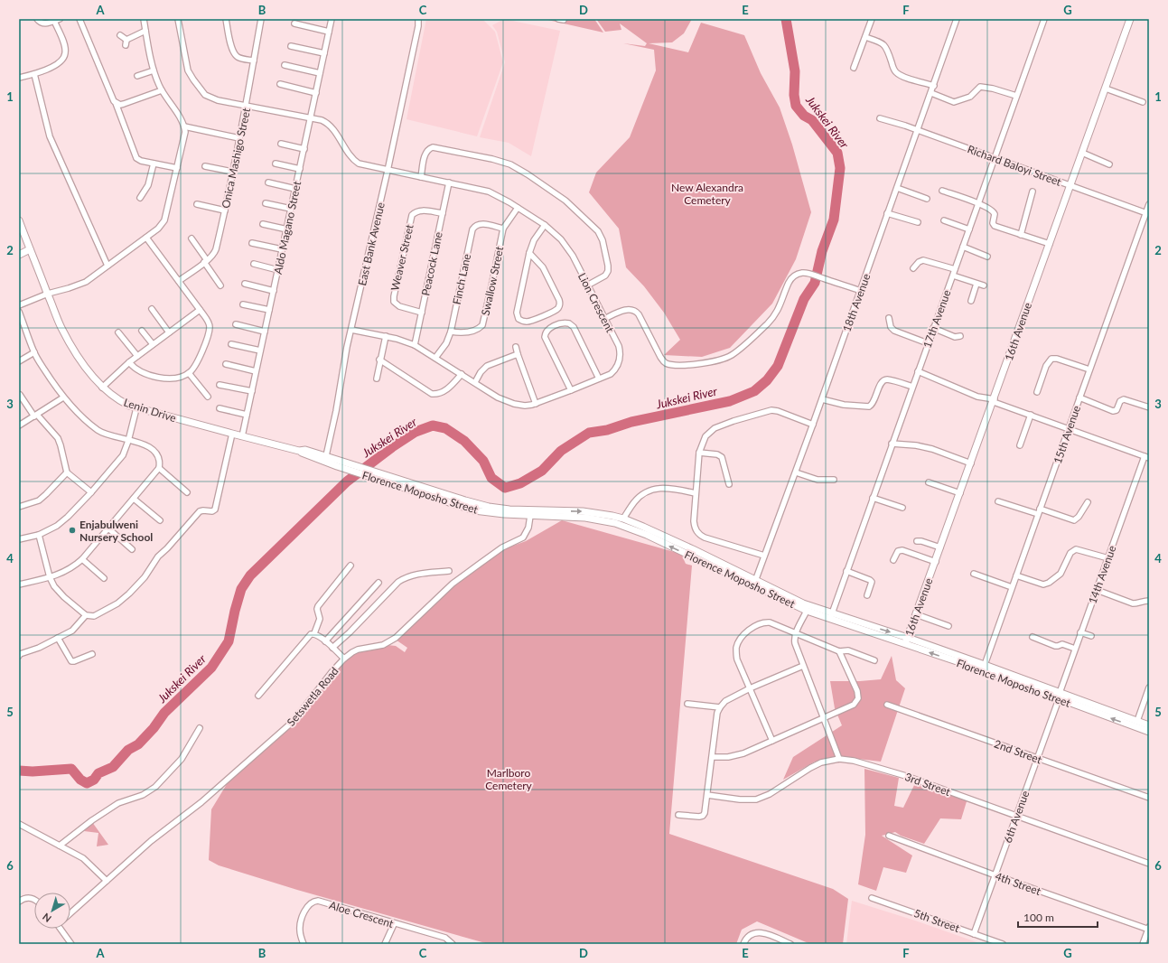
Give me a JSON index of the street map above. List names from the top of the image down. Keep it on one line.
{"streets":{"street":["Onica Mashigo Street","Richard Baloyi Street","Aldo Magano Street","East Bank Avenue","Weaver Street","Peacock Lane","Finch Lane","Swallow Street","Lion Crescent","18th Avenue","17th Avenue","16th Avenue","Lenin Drive","15th Avenue","Florence Moposho Street","14th Avenue","Setswetla Road","2nd Street","3rd Street","6th Avenue","4th Street","Aloe Crescent","5th Street"]},"crossings":[["Onica Mashigo Street","Lion Crescent"],["Richard Baloyi Street","18th Avenue"],["Richard Baloyi Street","17th Avenue"],["Richard Baloyi Street","16th Avenue"],["Richard Baloyi Street","15th Avenue"],["Aldo Magano Street","Lion Crescent"],["Aldo Magano Street","Lenin Drive"],["East Bank Avenue","Lion Crescent"],["East Bank Avenue","Lenin Drive"],["East Bank Avenue","Florence Moposho Street"],["Weaver Street","Peacock Lane"],["Peacock Lane","Lion Crescent"],["Finch Lane","Swallow Street"],["Finch Lane","Lion Crescent"],["Swallow Street","Lion Crescent"],["18th Avenue","Florence Moposho Street"],["17th Avenue","Florence Moposho Street"],["16th Avenue","Florence Moposho Street"],["Lenin Drive","Florence Moposho Street"],["15th Avenue","Florence Moposho Street"],["Florence Moposho Street","14th Avenue"],["Florence Moposho Street","Setswetla Road"],["Florence Moposho Street","6th Avenue"],["14th Avenue","6th Avenue"],["2nd Street","6th Avenue"],["3rd Street","6th Avenue"],["6th Avenue","4th Street"],["6th Avenue","5th Street"]],"water":["Jukskei River"],"parks":["New Alexandra Cemetery","Marlboro Cemetery"],"places":["Enjabulweni Nursery School"],"scale_bar":"100 m","north":"bottom left","grid":{"columns":["A","B","C","D","E","F","G"],"rows":["1","2","3","4","5","6"]}}
